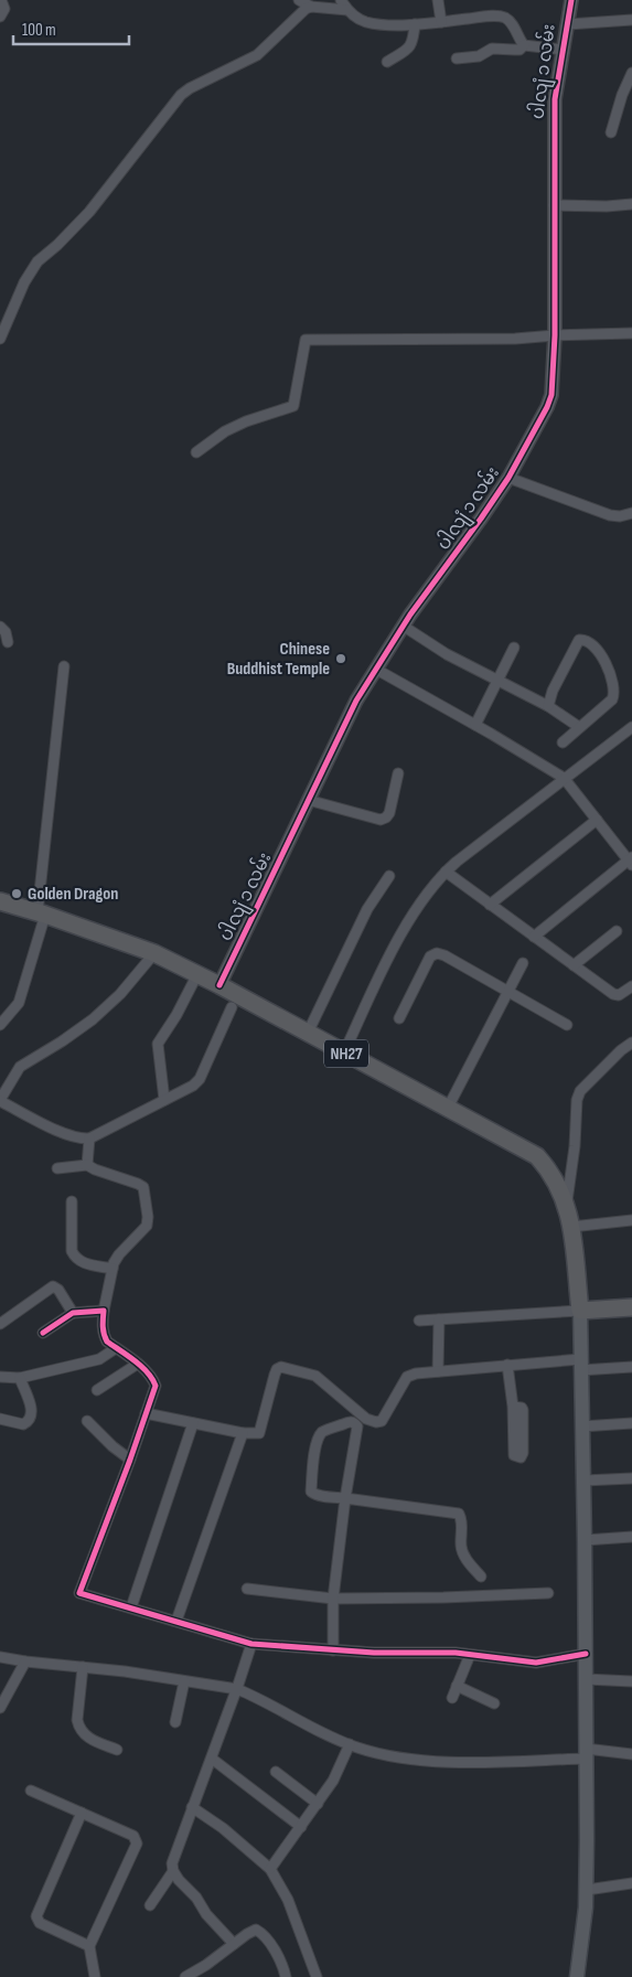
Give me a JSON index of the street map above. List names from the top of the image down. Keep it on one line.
{"streets":{"highway":["NH27"],"street":["ပါလျံ ၁ လမ်း"]},"crossings":[["ပါလျံ ၁ လမ်း","NH27"]],"places":["Chinese Buddhist Temple","Golden Dragon"],"scale_bar":"100 m"}
